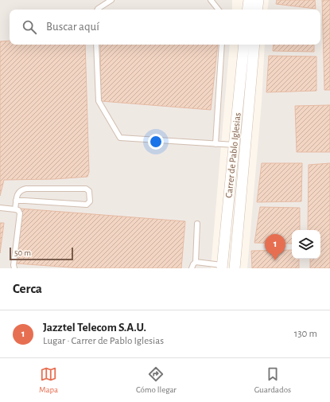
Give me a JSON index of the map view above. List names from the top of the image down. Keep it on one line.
{"streets":{"street":["Carrer de Pablo Iglesias"]},"scale_bar":"50 m","page":{"search":"Buscar aquí","pins":"1","scale":"50 m","heading":"Cerca","list":[{"mark":"1","name":"Jazztel Telecom S.A.U.","note":"Lugar · Carrer de Pablo Iglesias","value":"130 m"}],"nav":["Mapa","Cómo llegar","Guardados"]}}
